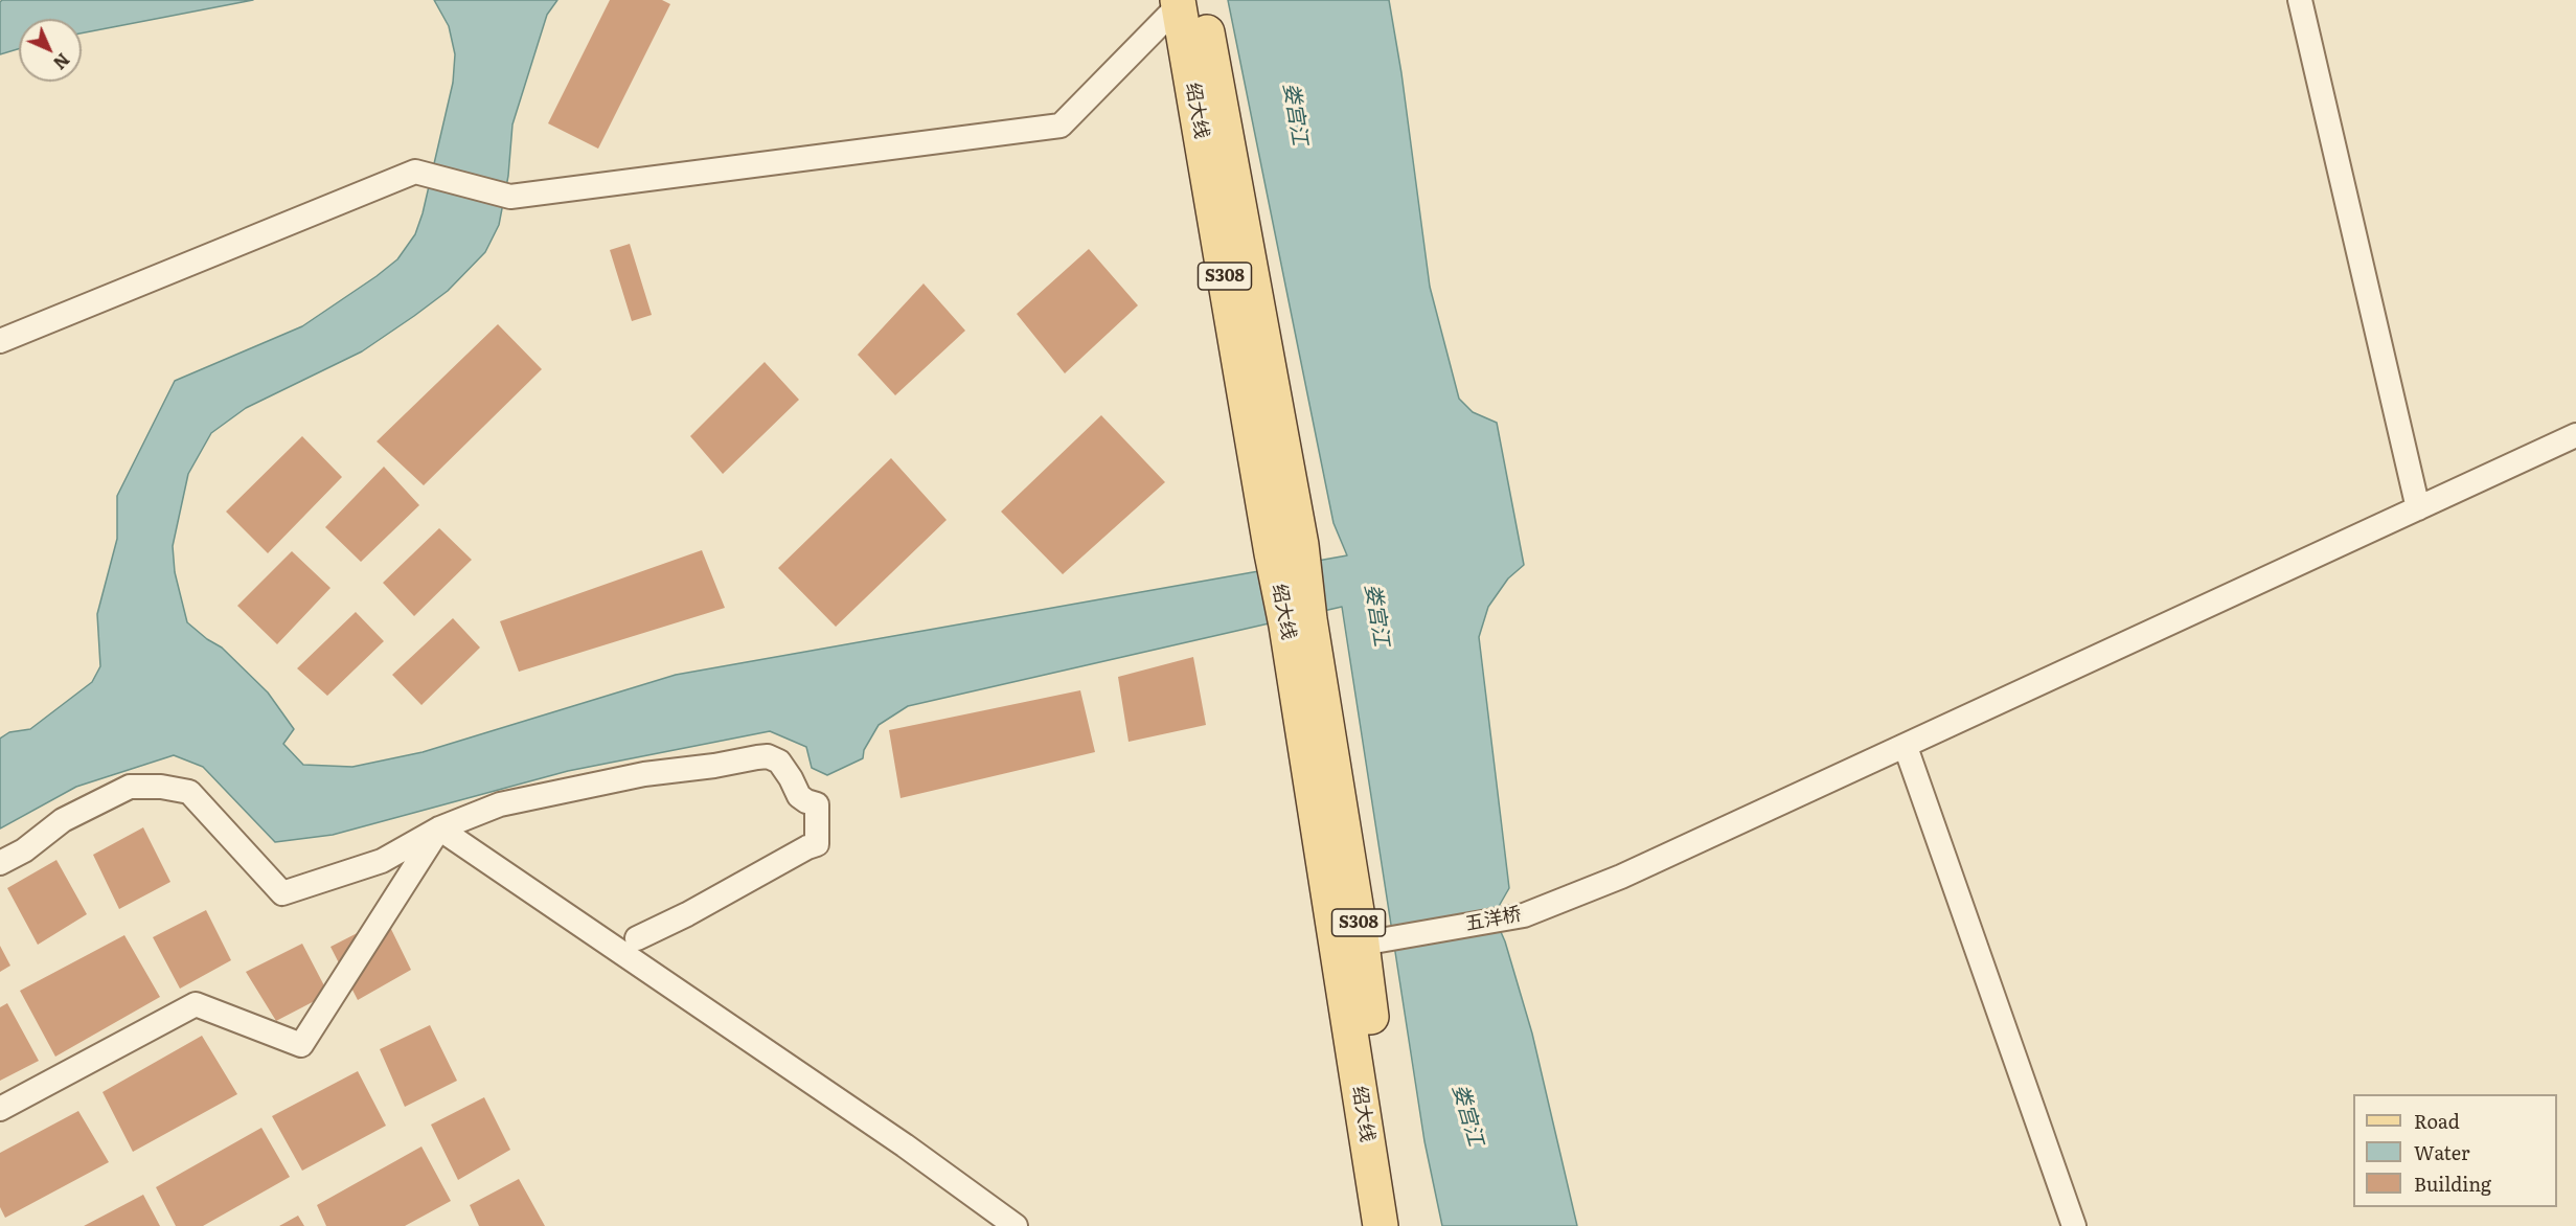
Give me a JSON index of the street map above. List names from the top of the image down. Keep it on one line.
{"streets":{"main road":["绍大线","S308"],"street":["五洋桥"]},"crossings":[["绍大线","五洋桥"]],"water":["娄宫江"],"legend":["Road","Water","Building"],"north":"bottom right"}
